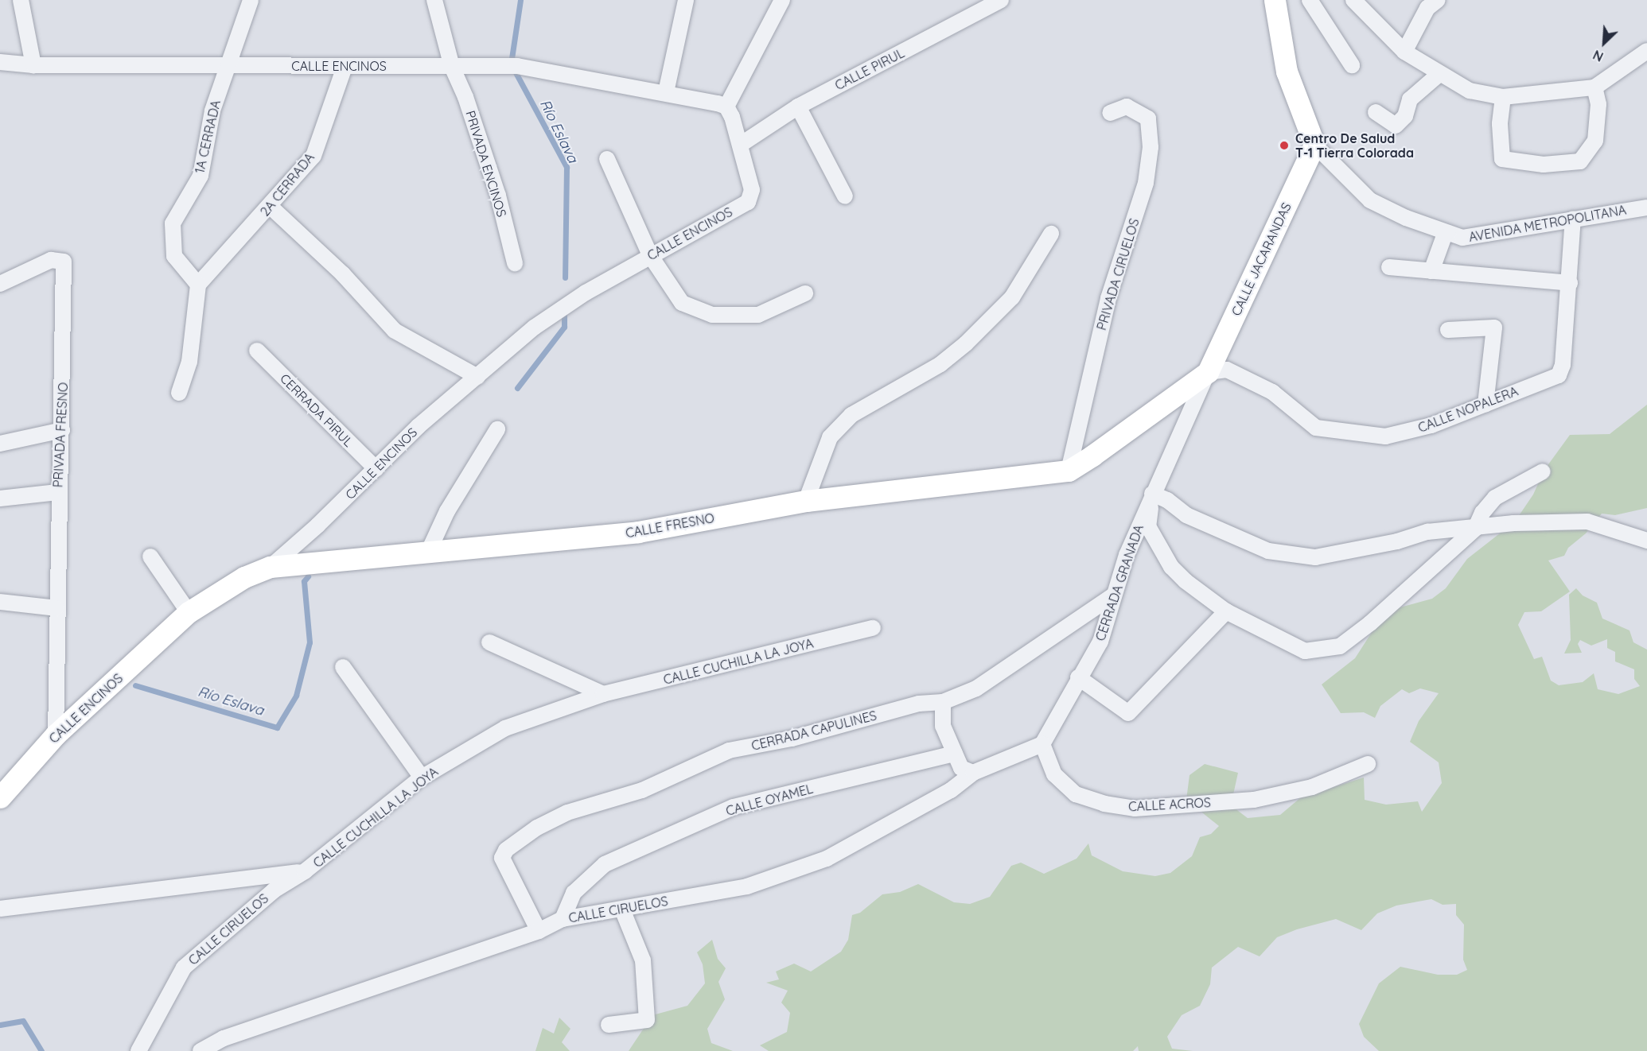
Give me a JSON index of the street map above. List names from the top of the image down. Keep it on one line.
{"streets":{"street":["CALLE ENCINOS","CALLE PIRUL","1A CERRADA","PRIVADA ENCINOS","2A CERRADA","AVENIDA METROPOLITANA","CALLE JACARANDAS","PRIVADA CIRUELOS","CALLE NOPALERA","CERRADA PIRUL","PRIVADA FRESNO","CALLE FRESNO","CERRADA GRANADA","CALLE CUCHILLA LA JOYA","CERRADA CAPULINES","CALLE OYAMEL","CALLE ACROS","CALLE CIRUELOS"]},"crossings":[["CALLE ENCINOS","CALLE PIRUL"],["CALLE ENCINOS","1A CERRADA"],["CALLE ENCINOS","PRIVADA ENCINOS"],["CALLE ENCINOS","2A CERRADA"],["CALLE ENCINOS","CERRADA PIRUL"],["CALLE ENCINOS","PRIVADA FRESNO"],["CALLE ENCINOS","CALLE FRESNO"],["1A CERRADA","2A CERRADA"],["AVENIDA METROPOLITANA","CALLE JACARANDAS"],["AVENIDA METROPOLITANA","CALLE NOPALERA"],["CALLE JACARANDAS","PRIVADA CIRUELOS"],["CALLE JACARANDAS","CALLE NOPALERA"],["CALLE JACARANDAS","CALLE FRESNO"],["CALLE JACARANDAS","CERRADA GRANADA"],["PRIVADA CIRUELOS","CALLE FRESNO"],["CERRADA GRANADA","CERRADA CAPULINES"],["CERRADA GRANADA","CALLE ACROS"],["CALLE CUCHILLA LA JOYA","CALLE CIRUELOS"],["CERRADA CAPULINES","CALLE CIRUELOS"],["CALLE OYAMEL","CALLE CIRUELOS"]],"water":["Río Eslava"],"places":["Centro De Salud T-1 Tierra Colorada"],"north":"bottom left"}
